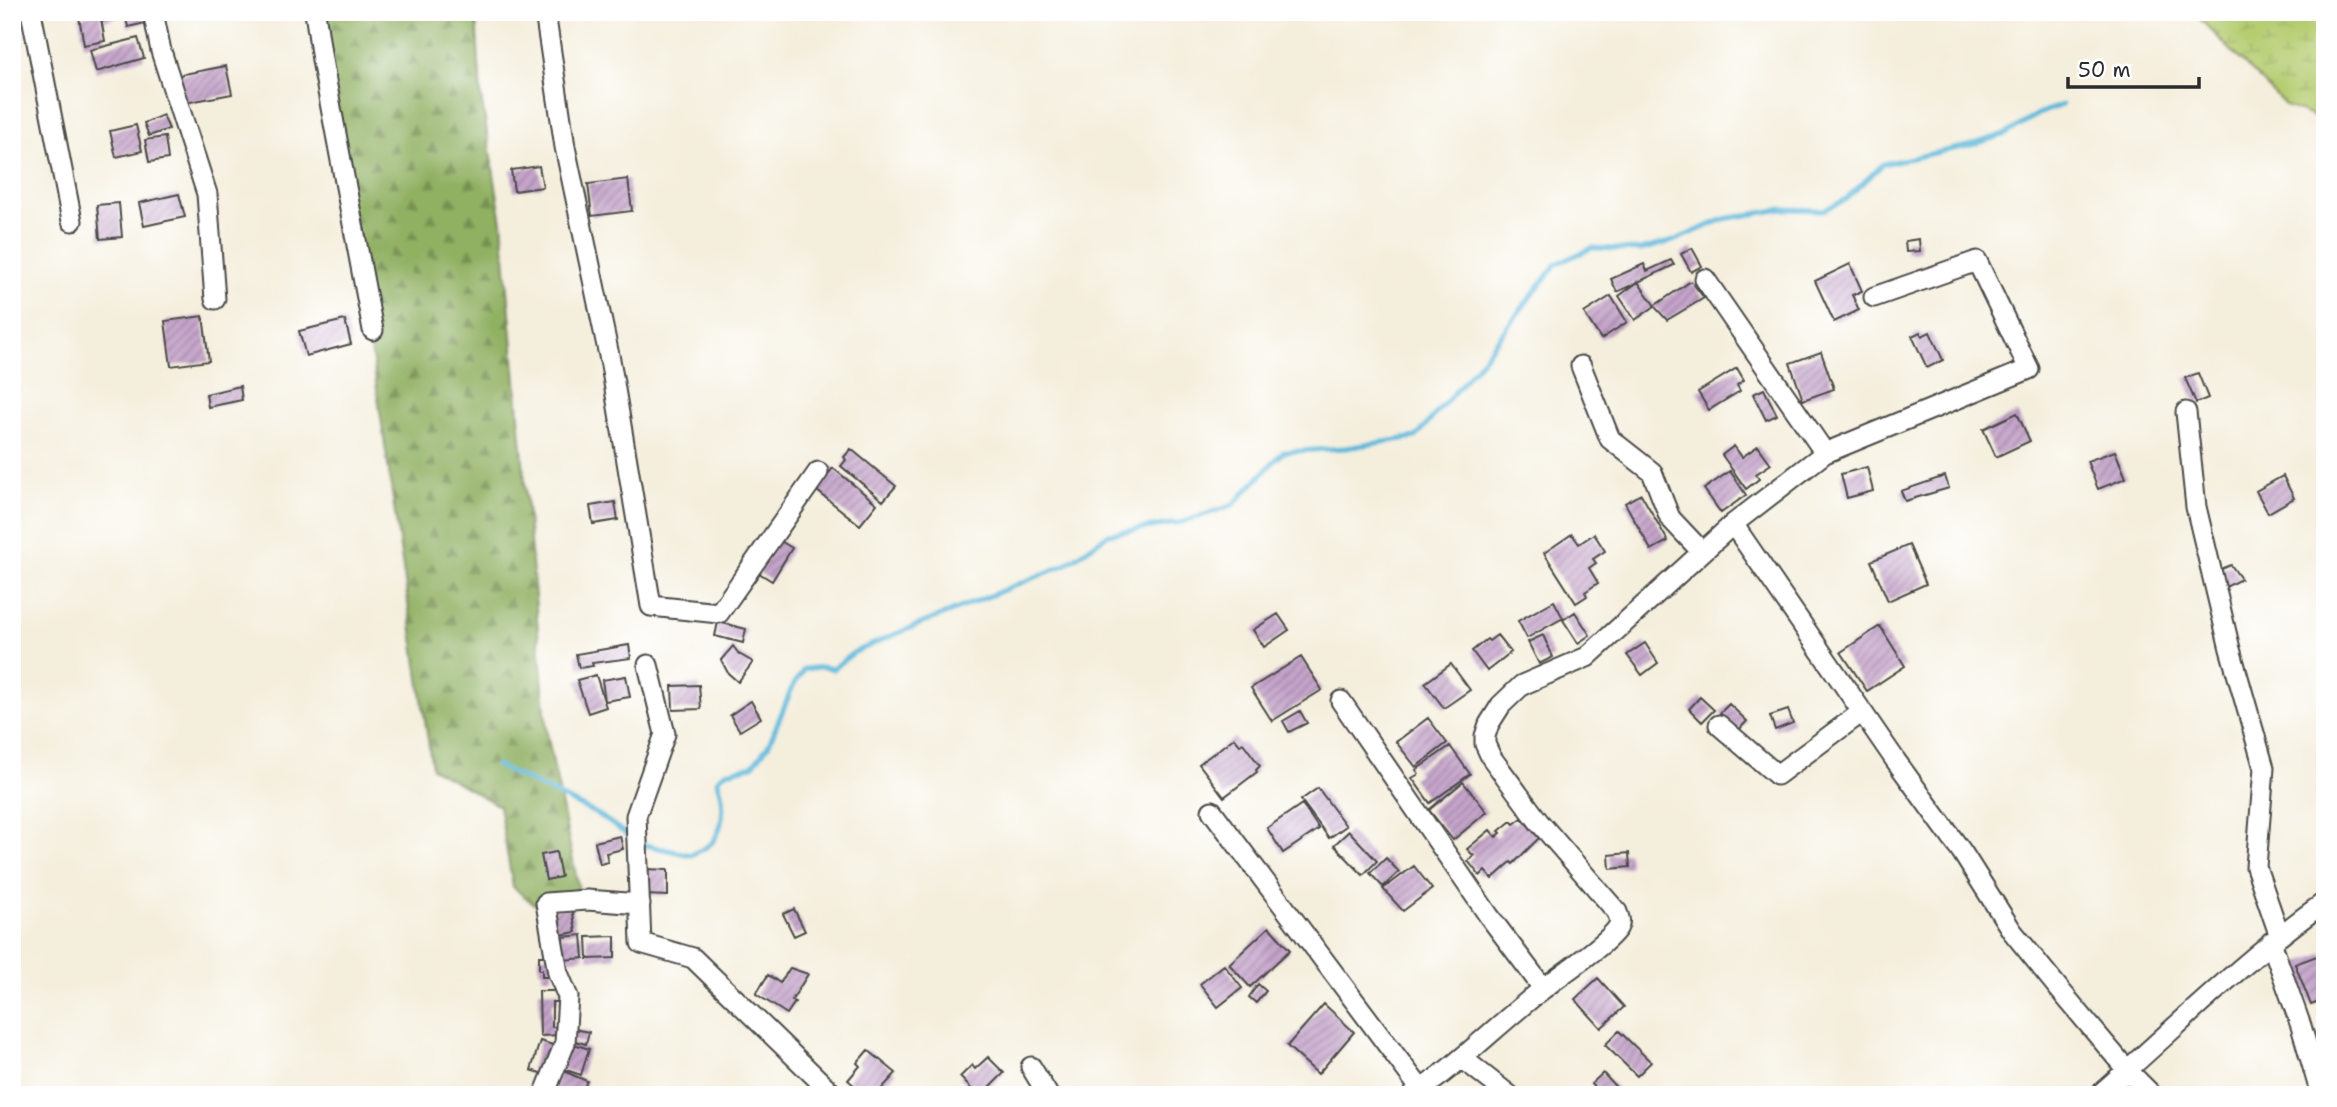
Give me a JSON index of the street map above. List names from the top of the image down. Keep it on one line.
{"scale_bar":"50 m"}
